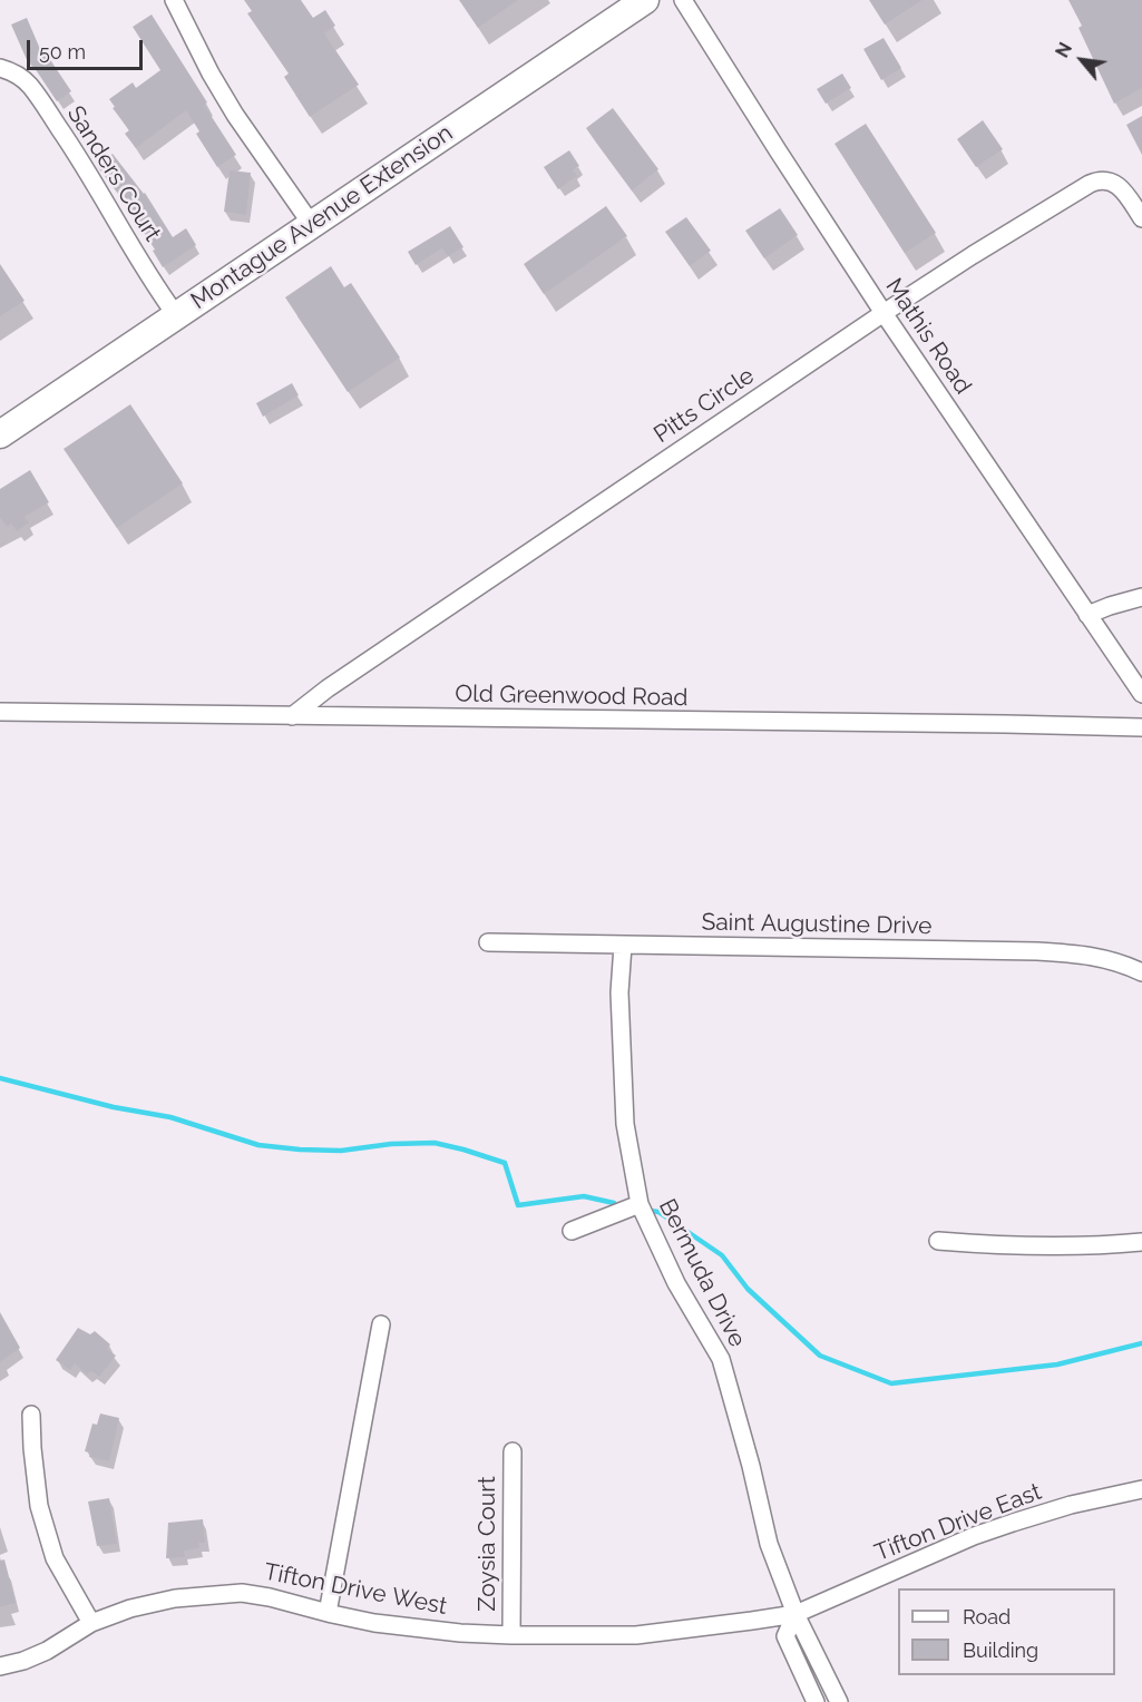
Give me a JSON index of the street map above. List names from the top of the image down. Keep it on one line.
{"streets":{"highway":["Montague Avenue Extension"],"street":["Sanders Court","Mathis Road","Pitts Circle","Old Greenwood Road","Saint Augustine Drive","Bermuda Drive","Tifton Drive East","Zoysia Court","Tifton Drive West"]},"crossings":[["Sanders Court","Montague Avenue Extension"],["Mathis Road","Pitts Circle"],["Pitts Circle","Old Greenwood Road"],["Saint Augustine Drive","Bermuda Drive"],["Bermuda Drive","Tifton Drive East"],["Bermuda Drive","Tifton Drive West"],["Tifton Drive East","Tifton Drive West"],["Zoysia Court","Tifton Drive West"]],"legend":["Road","Building"],"scale_bar":"50 m","north":"top left"}
